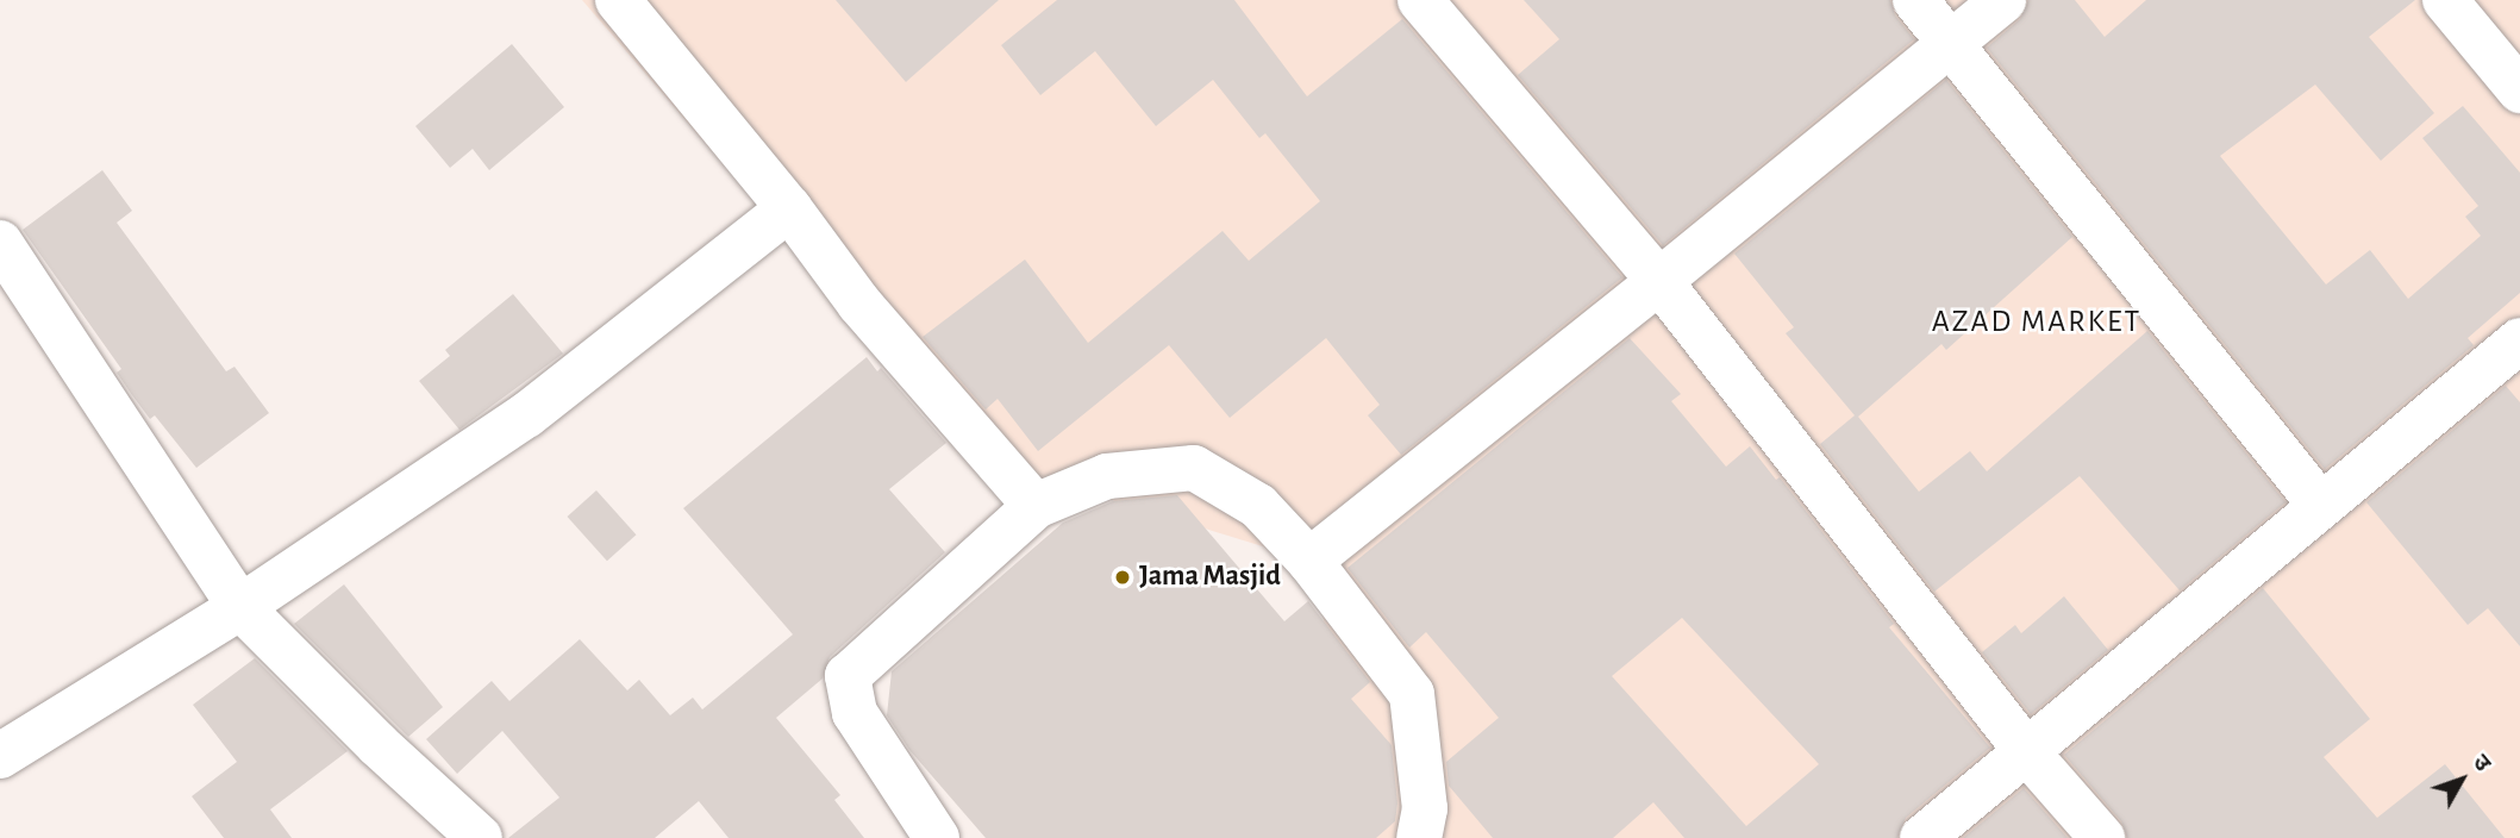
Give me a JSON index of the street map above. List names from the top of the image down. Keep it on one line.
{"districts":["AZAD MARKET"],"places":["Jama Masjid"],"north":"top right"}
